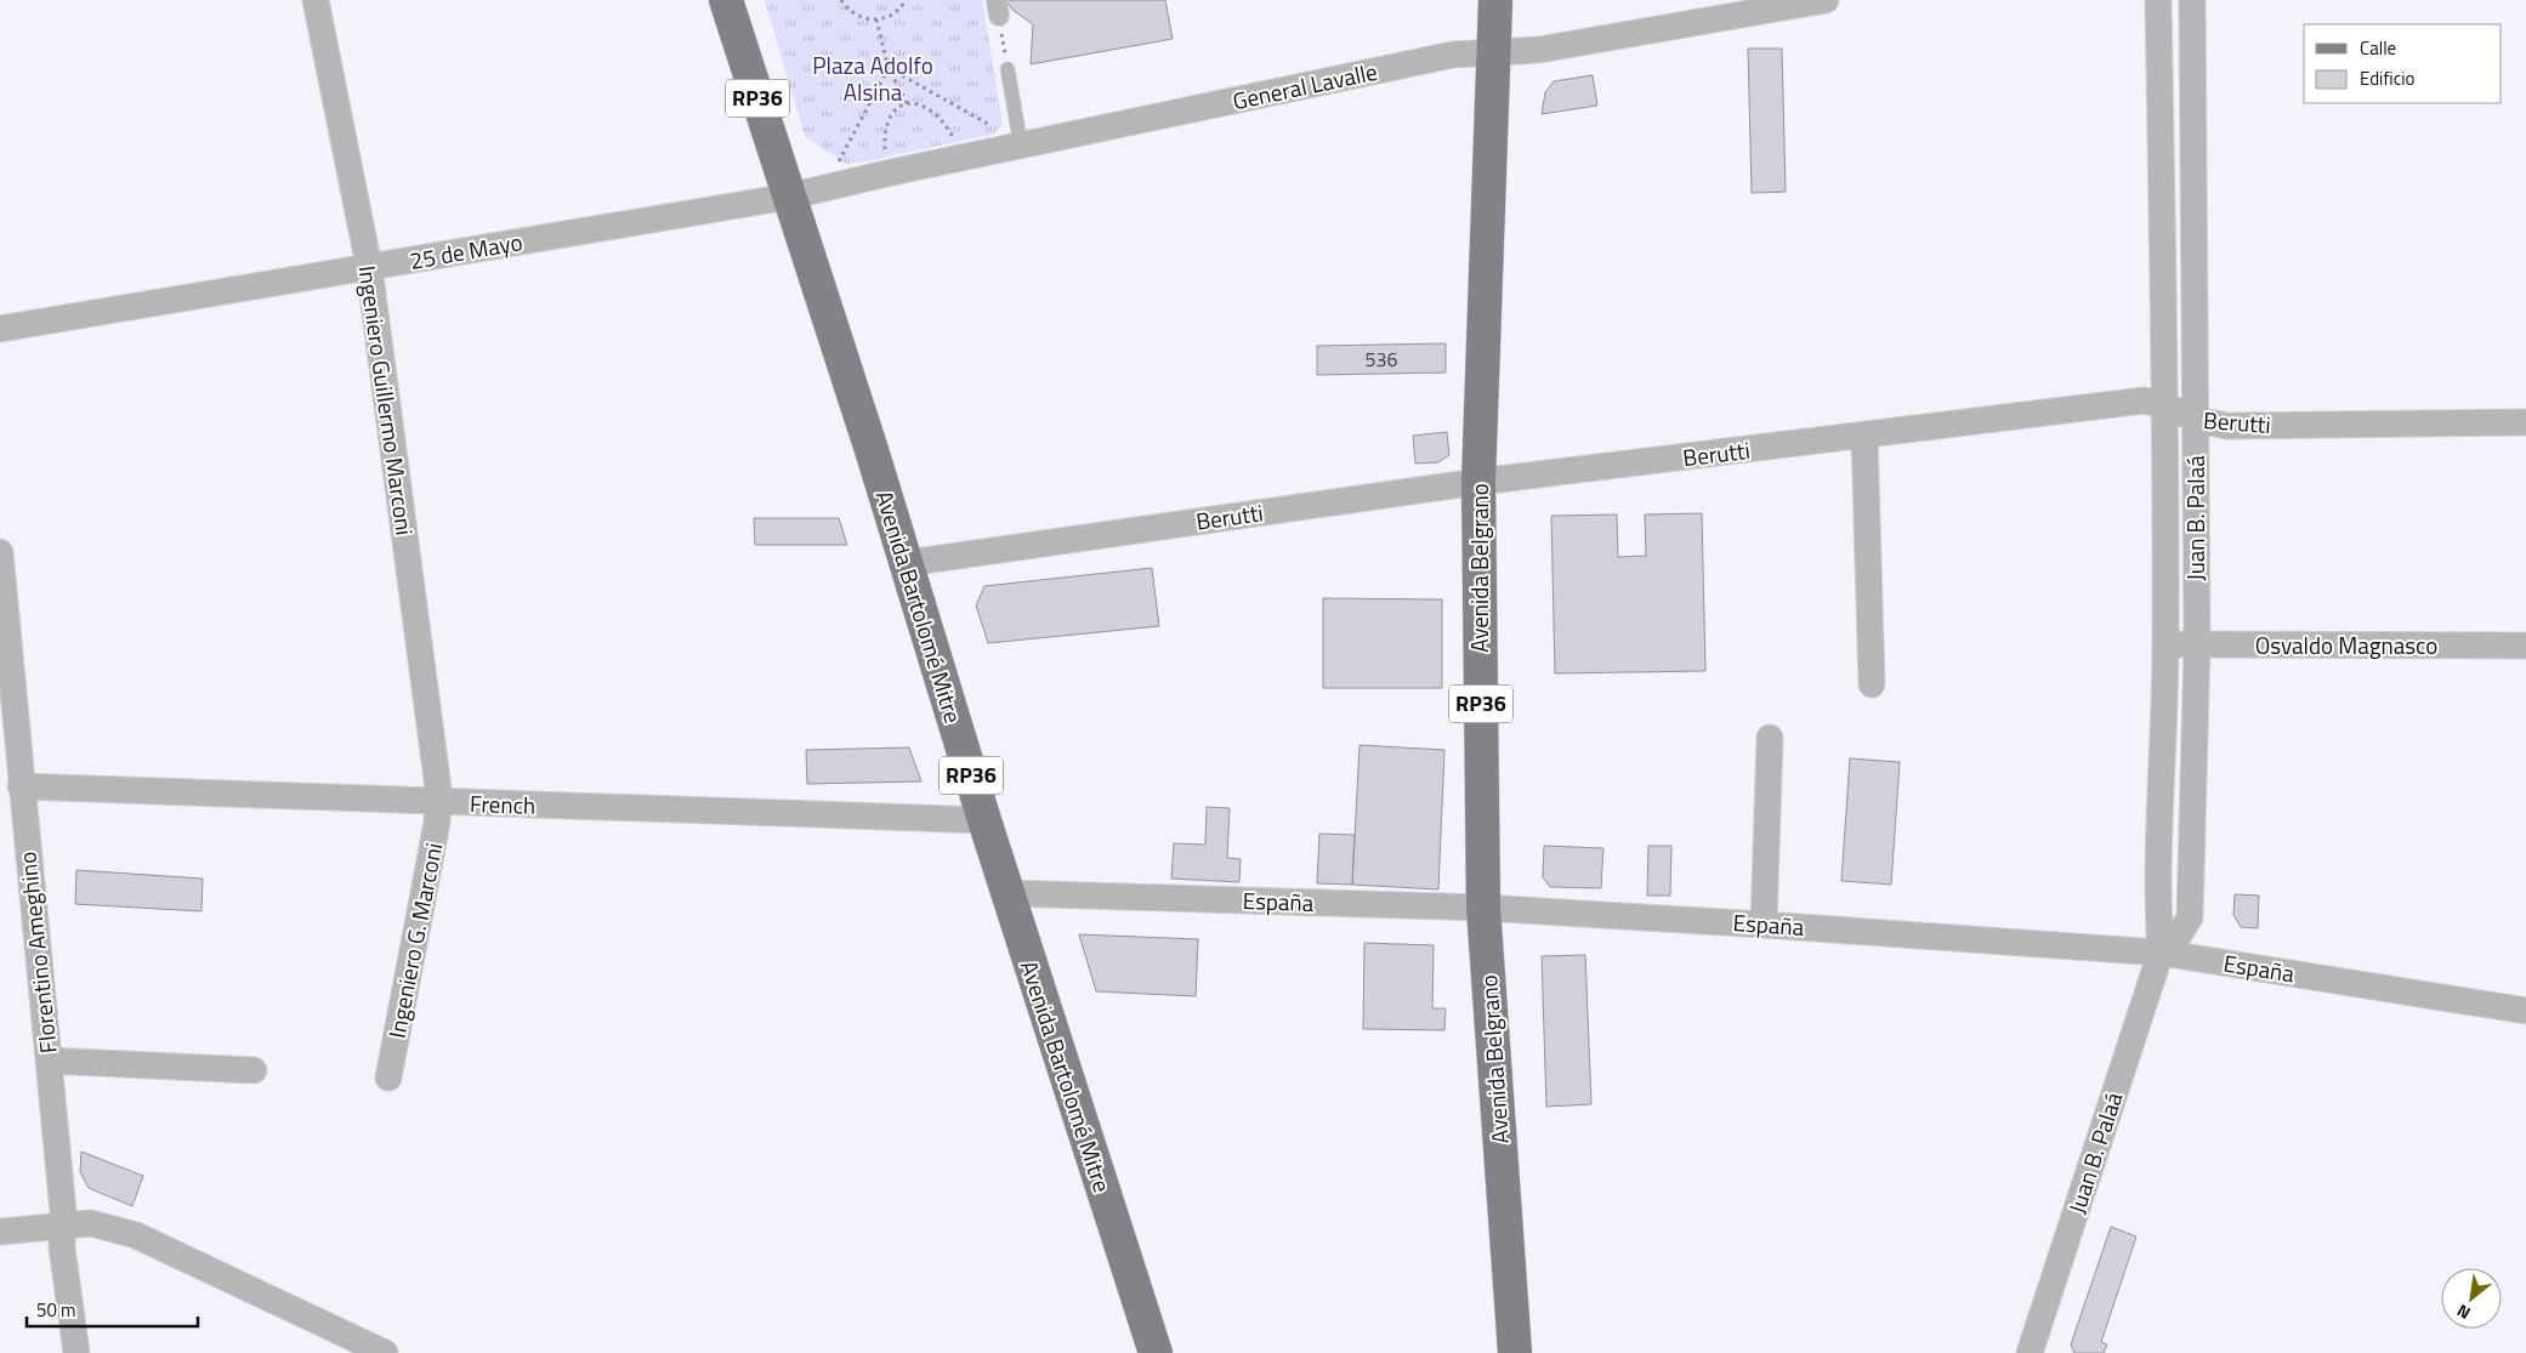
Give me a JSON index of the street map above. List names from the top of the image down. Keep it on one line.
{"streets":{"main road":["RP36","Avenida Belgrano","Avenida Bartolomé Mitre"],"street":["General Lavalle","25 de Mayo","Ingeniero Guillermo Marconi","Berutti","Juan B. Palaá","Osvaldo Magnasco","French","España","Ingeniero G. Marconi","Florentino Ameghino"]},"crossings":[["General Lavalle","25 de Mayo"],["General Lavalle","Avenida Belgrano"],["General Lavalle","Avenida Bartolomé Mitre"],["25 de Mayo","Ingeniero Guillermo Marconi"],["25 de Mayo","Avenida Bartolomé Mitre"],["Ingeniero Guillermo Marconi","French"],["Ingeniero Guillermo Marconi","Ingeniero G. Marconi"],["Berutti","Juan B. Palaá"],["Berutti","Avenida Belgrano"],["Berutti","Avenida Bartolomé Mitre"],["Juan B. Palaá","Osvaldo Magnasco"],["Juan B. Palaá","España"],["Avenida Belgrano","España"],["Avenida Bartolomé Mitre","French"],["Avenida Bartolomé Mitre","España"],["French","Ingeniero G. Marconi"],["French","Florentino Ameghino"]],"parks":["Plaza Adolfo Alsina"],"house_numbers":["536"],"legend":["Calle","Edificio"],"scale_bar":"50 m","north":"bottom left"}
